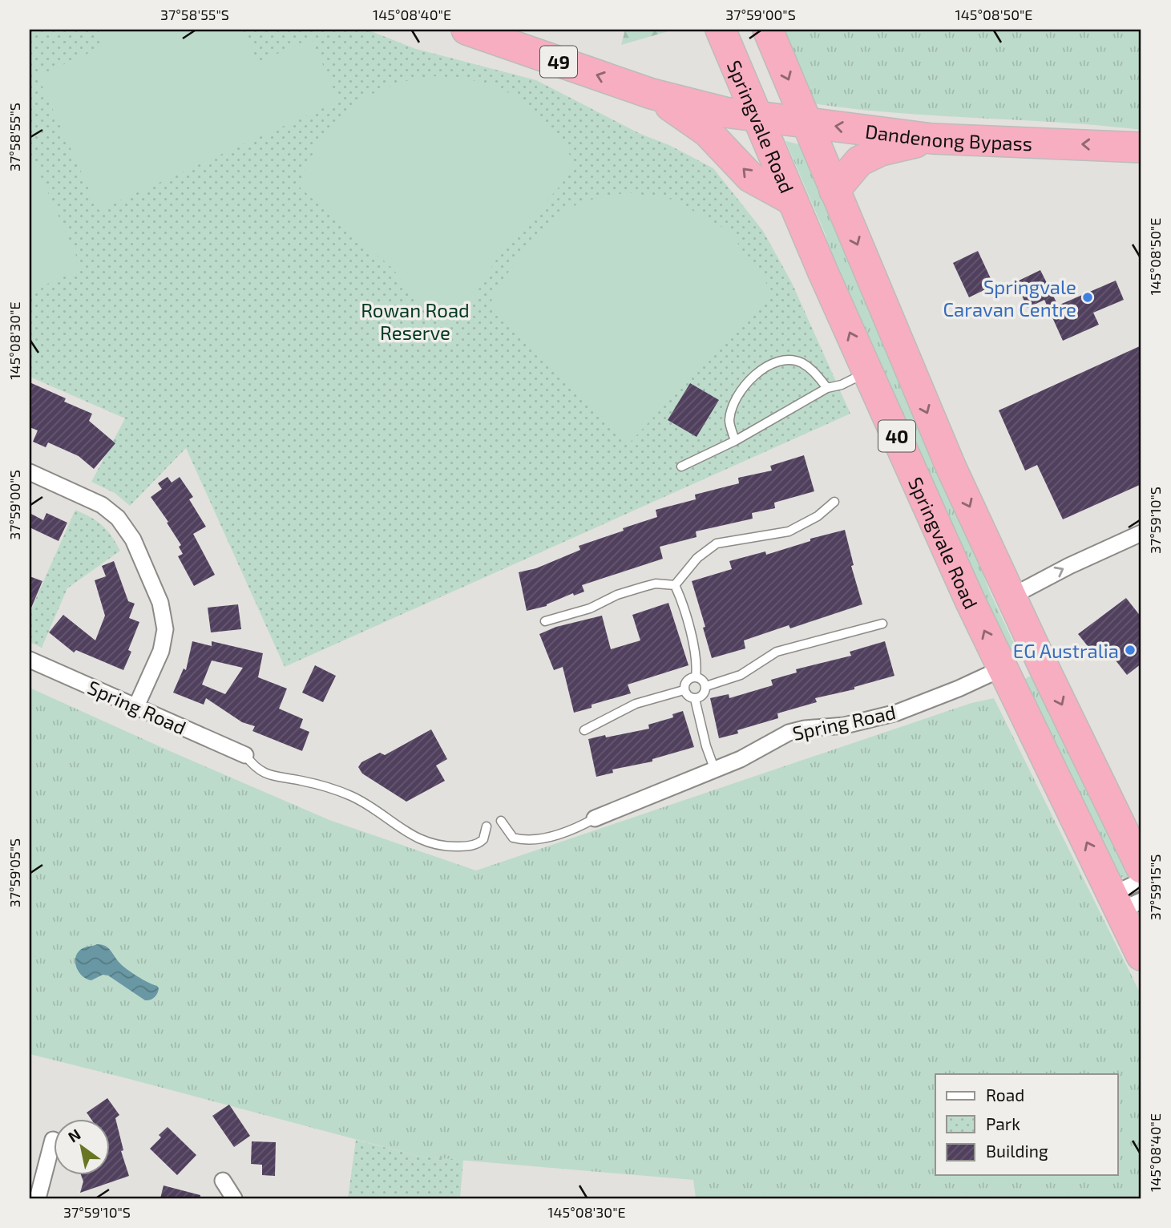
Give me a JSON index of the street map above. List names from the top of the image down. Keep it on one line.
{"streets":{"highway":["49","Springvale Road","Dandenong Bypass","40"],"street":["Spring Road"]},"crossings":[["49","Springvale Road"],["49","Dandenong Bypass"],["Springvale Road","Dandenong Bypass"],["Springvale Road","Spring Road"]],"one_way":["Dandenong Bypass"],"parks":["Rowan Road Reserve"],"places":["Springvale Caravan Centre","EG Australia"],"legend":["Road","Park","Building"],"north":"top left","coordinates":["37°58'55\"S","145°08'40\"E","37°59'00\"S","145°08'50\"E","145°08'30\"E","37°59'10\"S","37°59'05\"S","37°59'15\"S"]}
